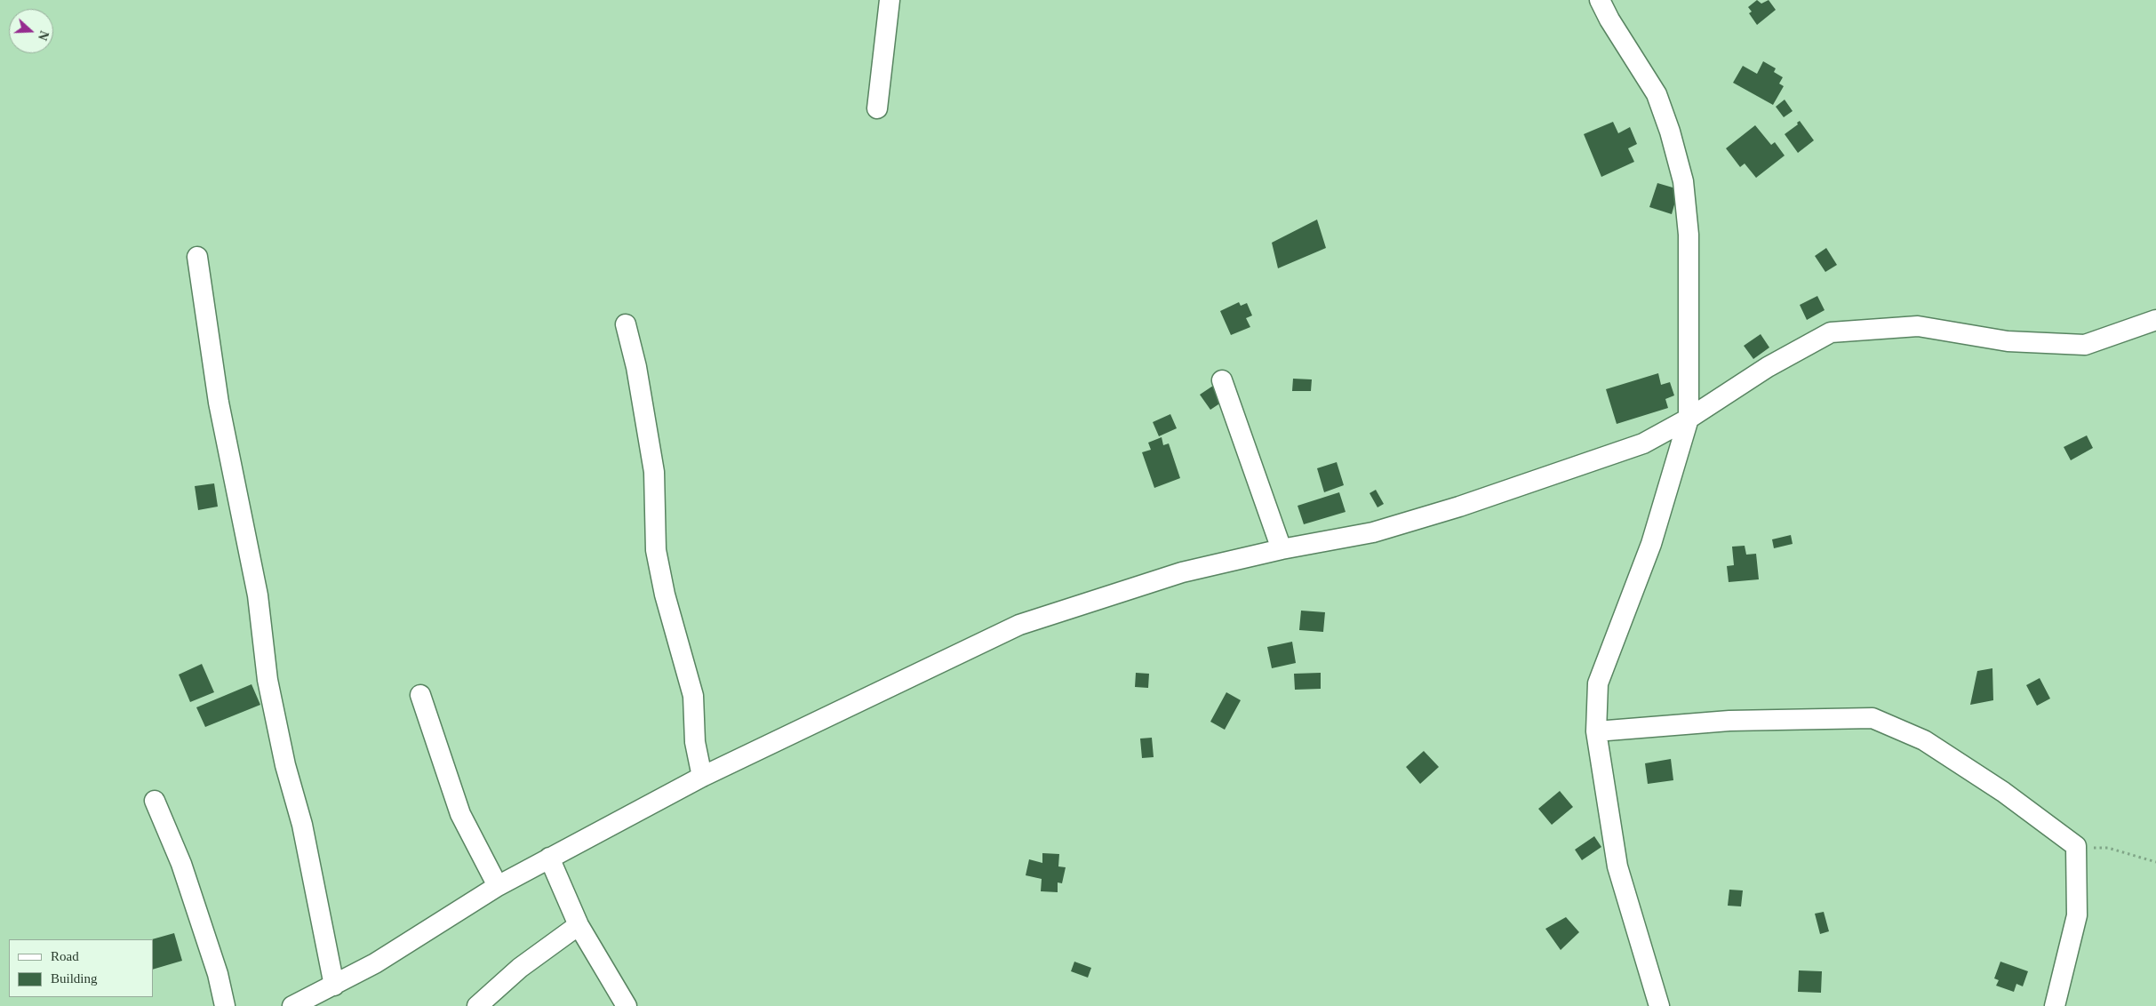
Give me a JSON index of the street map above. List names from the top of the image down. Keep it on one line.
{"legend":["Road","Building"],"north":"right"}
